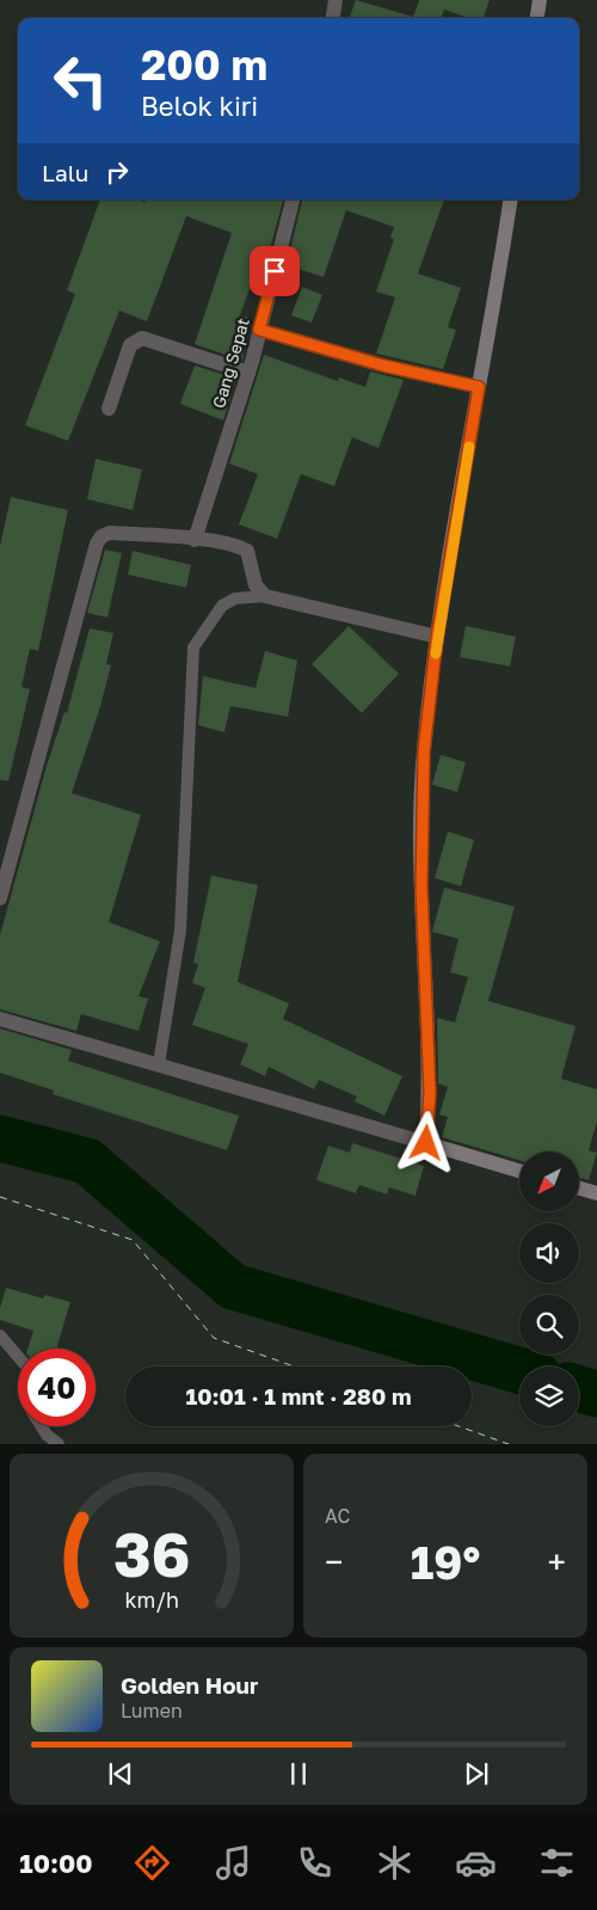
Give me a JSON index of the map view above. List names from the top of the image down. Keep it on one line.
{"streets":{"street":["Gang Sepat"]},"north":"bottom left","page":{"turn":["200 m","Belok kiri"],"then":"Lalu","limit":"40","trip":"10:01 · 1 mnt · 280 m","tile":"AC","heat":["−","19°","+"],"song":["Golden Hour","Lumen"],"tabs":"10:00","gauge":["36","km/h"]}}
